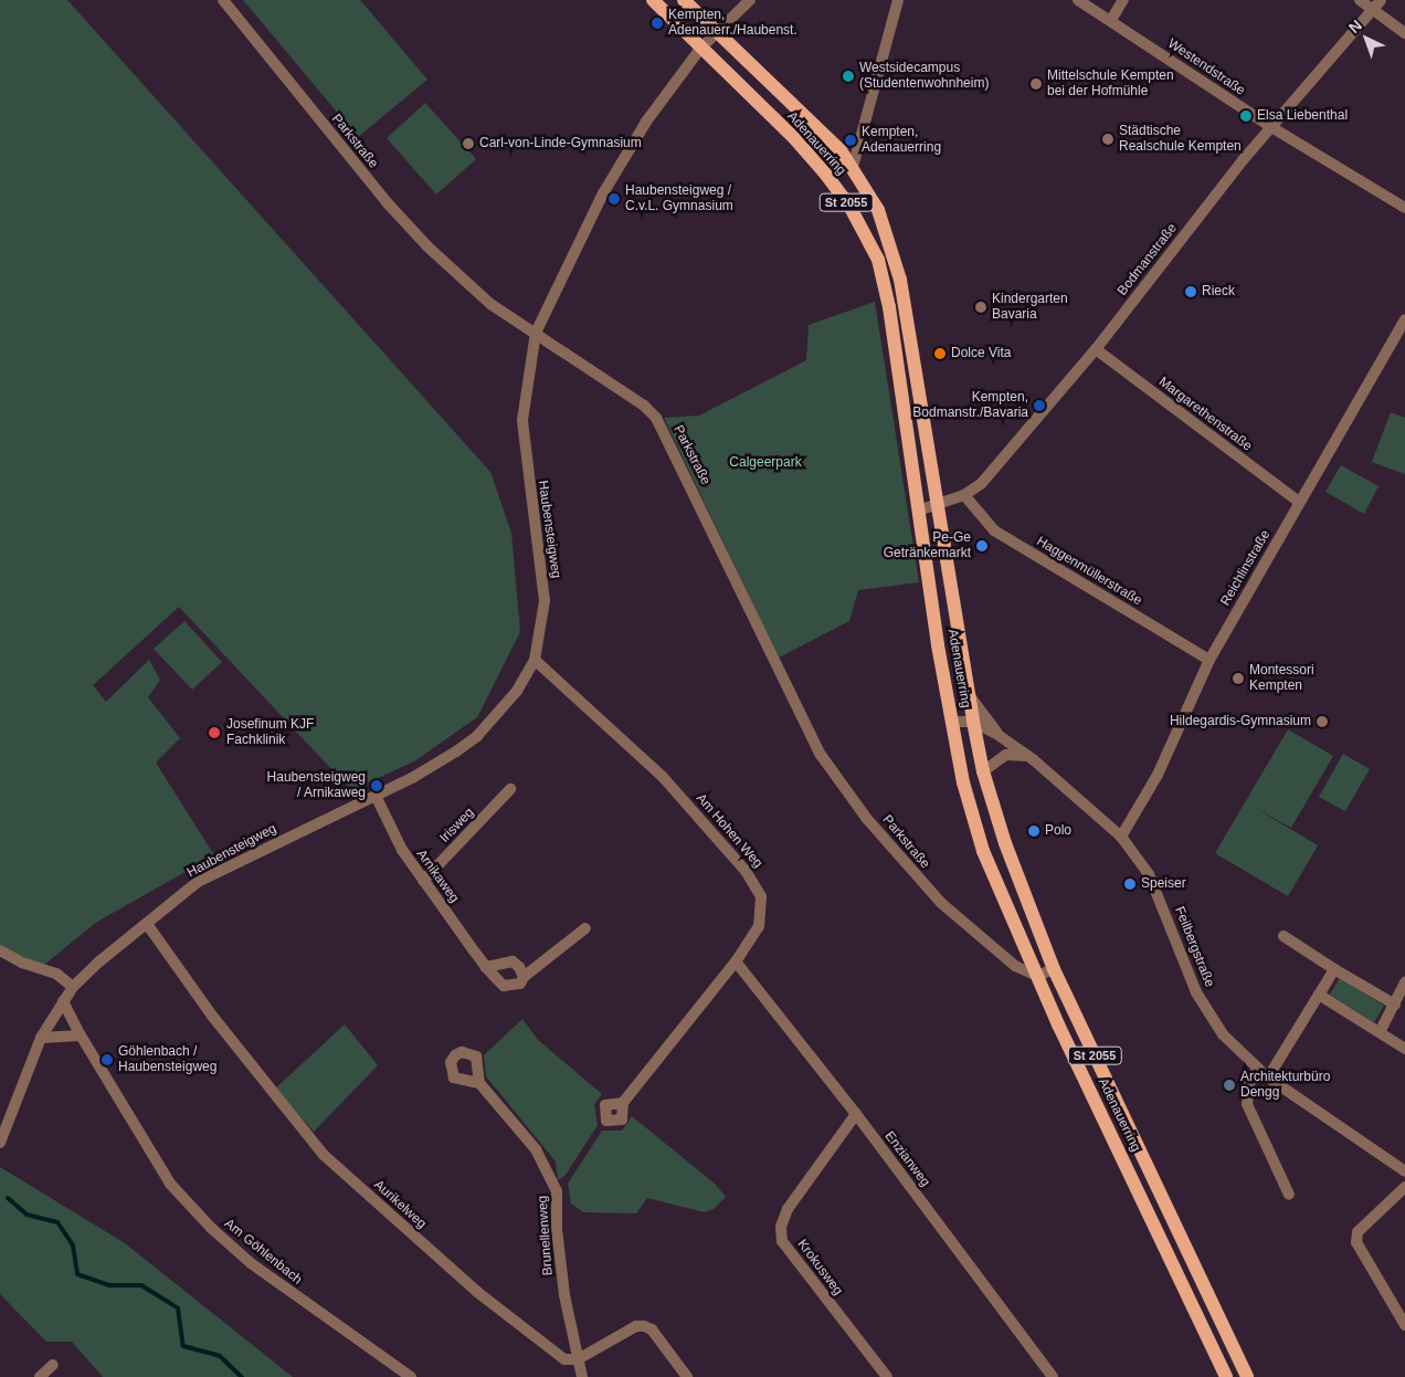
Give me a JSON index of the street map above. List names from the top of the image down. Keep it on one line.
{"streets":{"main road":["Adenauerring","St 2055"],"street":["Westendstraße","Parkstraße","Bodmanstraße","Margarethenstraße","Haubensteigweg","Reichlinstraße","Haggenmüllerstraße","Irisweg","Am Hohen Weg","Arnikaweg","Feilbergstraße","Enzianweg","Aurikelweg","Brunellenweg","Am Göhlenbach","Krokusweg"]},"crossings":[["Westendstraße","Bodmanstraße"],["Parkstraße","Adenauerring"],["Parkstraße","Haubensteigweg"],["Adenauerring","Bodmanstraße"],["Adenauerring","Haubensteigweg"],["Adenauerring","Feilbergstraße"],["Bodmanstraße","Margarethenstraße"],["Bodmanstraße","Haggenmüllerstraße"],["Margarethenstraße","Reichlinstraße"],["Haubensteigweg","Am Hohen Weg"],["Haubensteigweg","Arnikaweg"],["Haubensteigweg","Aurikelweg"],["Haubensteigweg","Am Göhlenbach"],["Reichlinstraße","Haggenmüllerstraße"],["Reichlinstraße","Feilbergstraße"],["Irisweg","Arnikaweg"],["Am Hohen Weg","Enzianweg"],["Enzianweg","Krokusweg"],["Aurikelweg","Brunellenweg"]],"parks":["Calgeerpark"],"places":["Kempten, Adenauerr./Haubenst.","Westsidecampus (Studentenwohnheim)","Mittelschule Kempten bei der Hofmühle","Elsa Liebenthal","Städtische Realschule Kempten","Kempten, Adenauerring","Carl-von-Linde-Gymnasium","Haubensteigweg / C.v.L. Gymnasium","Rieck","Kindergarten Bavaria","Dolce Vita","Kempten, Bodmanstr./Bavaria","Pe-Ge Getränkemarkt","Montessori Kempten","Hildegardis-Gymnasium","Josefinum KJF Fachklinik","Haubensteigweg / Arnikaweg","Polo","Speiser","Göhlenbach / Haubensteigweg","Architekturbüro Dengg"],"north":"top left"}
